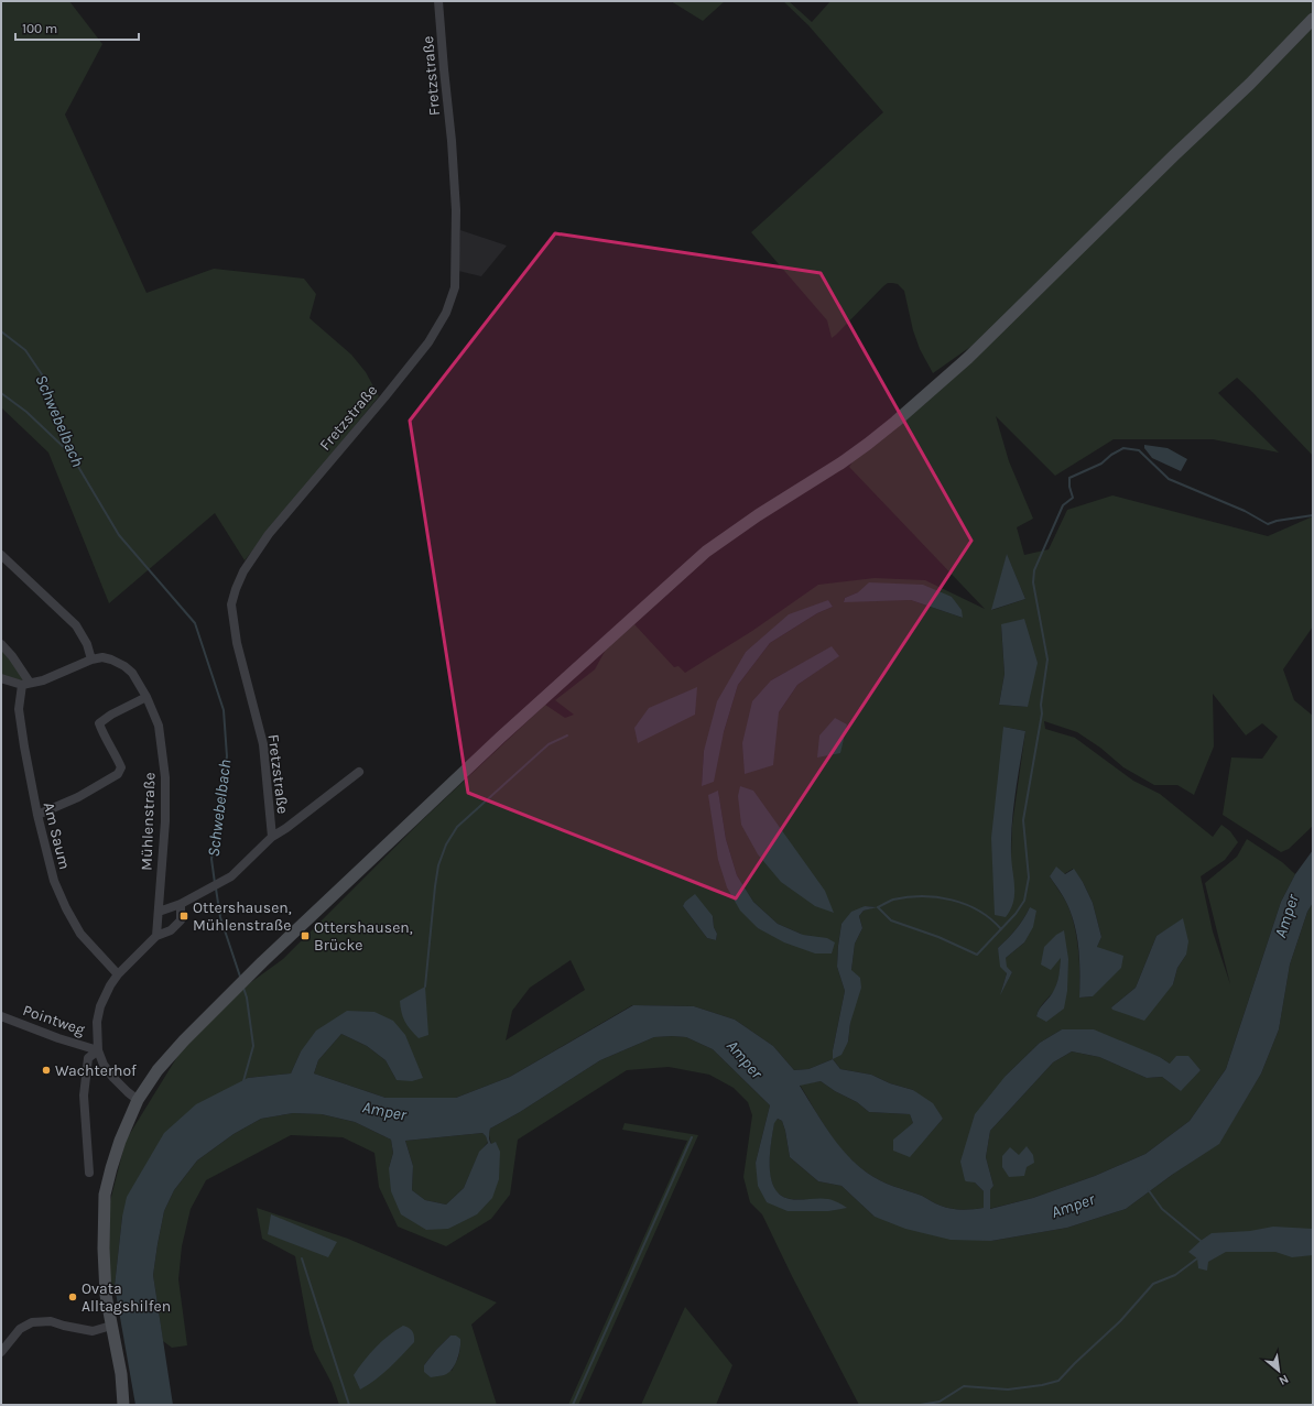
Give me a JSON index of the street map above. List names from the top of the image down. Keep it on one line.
{"streets":{"street":["Fretzstraße","Mühlenstraße","Am Saum","Pointweg"]},"water":["Schwebelbach","Amper"],"places":{"transit":["Ottershausen, Mühlenstraße","Ottershausen, Brücke"],"other":["Wachterhof","Ovata Alltagshilfen"]},"scale_bar":"100 m","north":"bottom right"}
